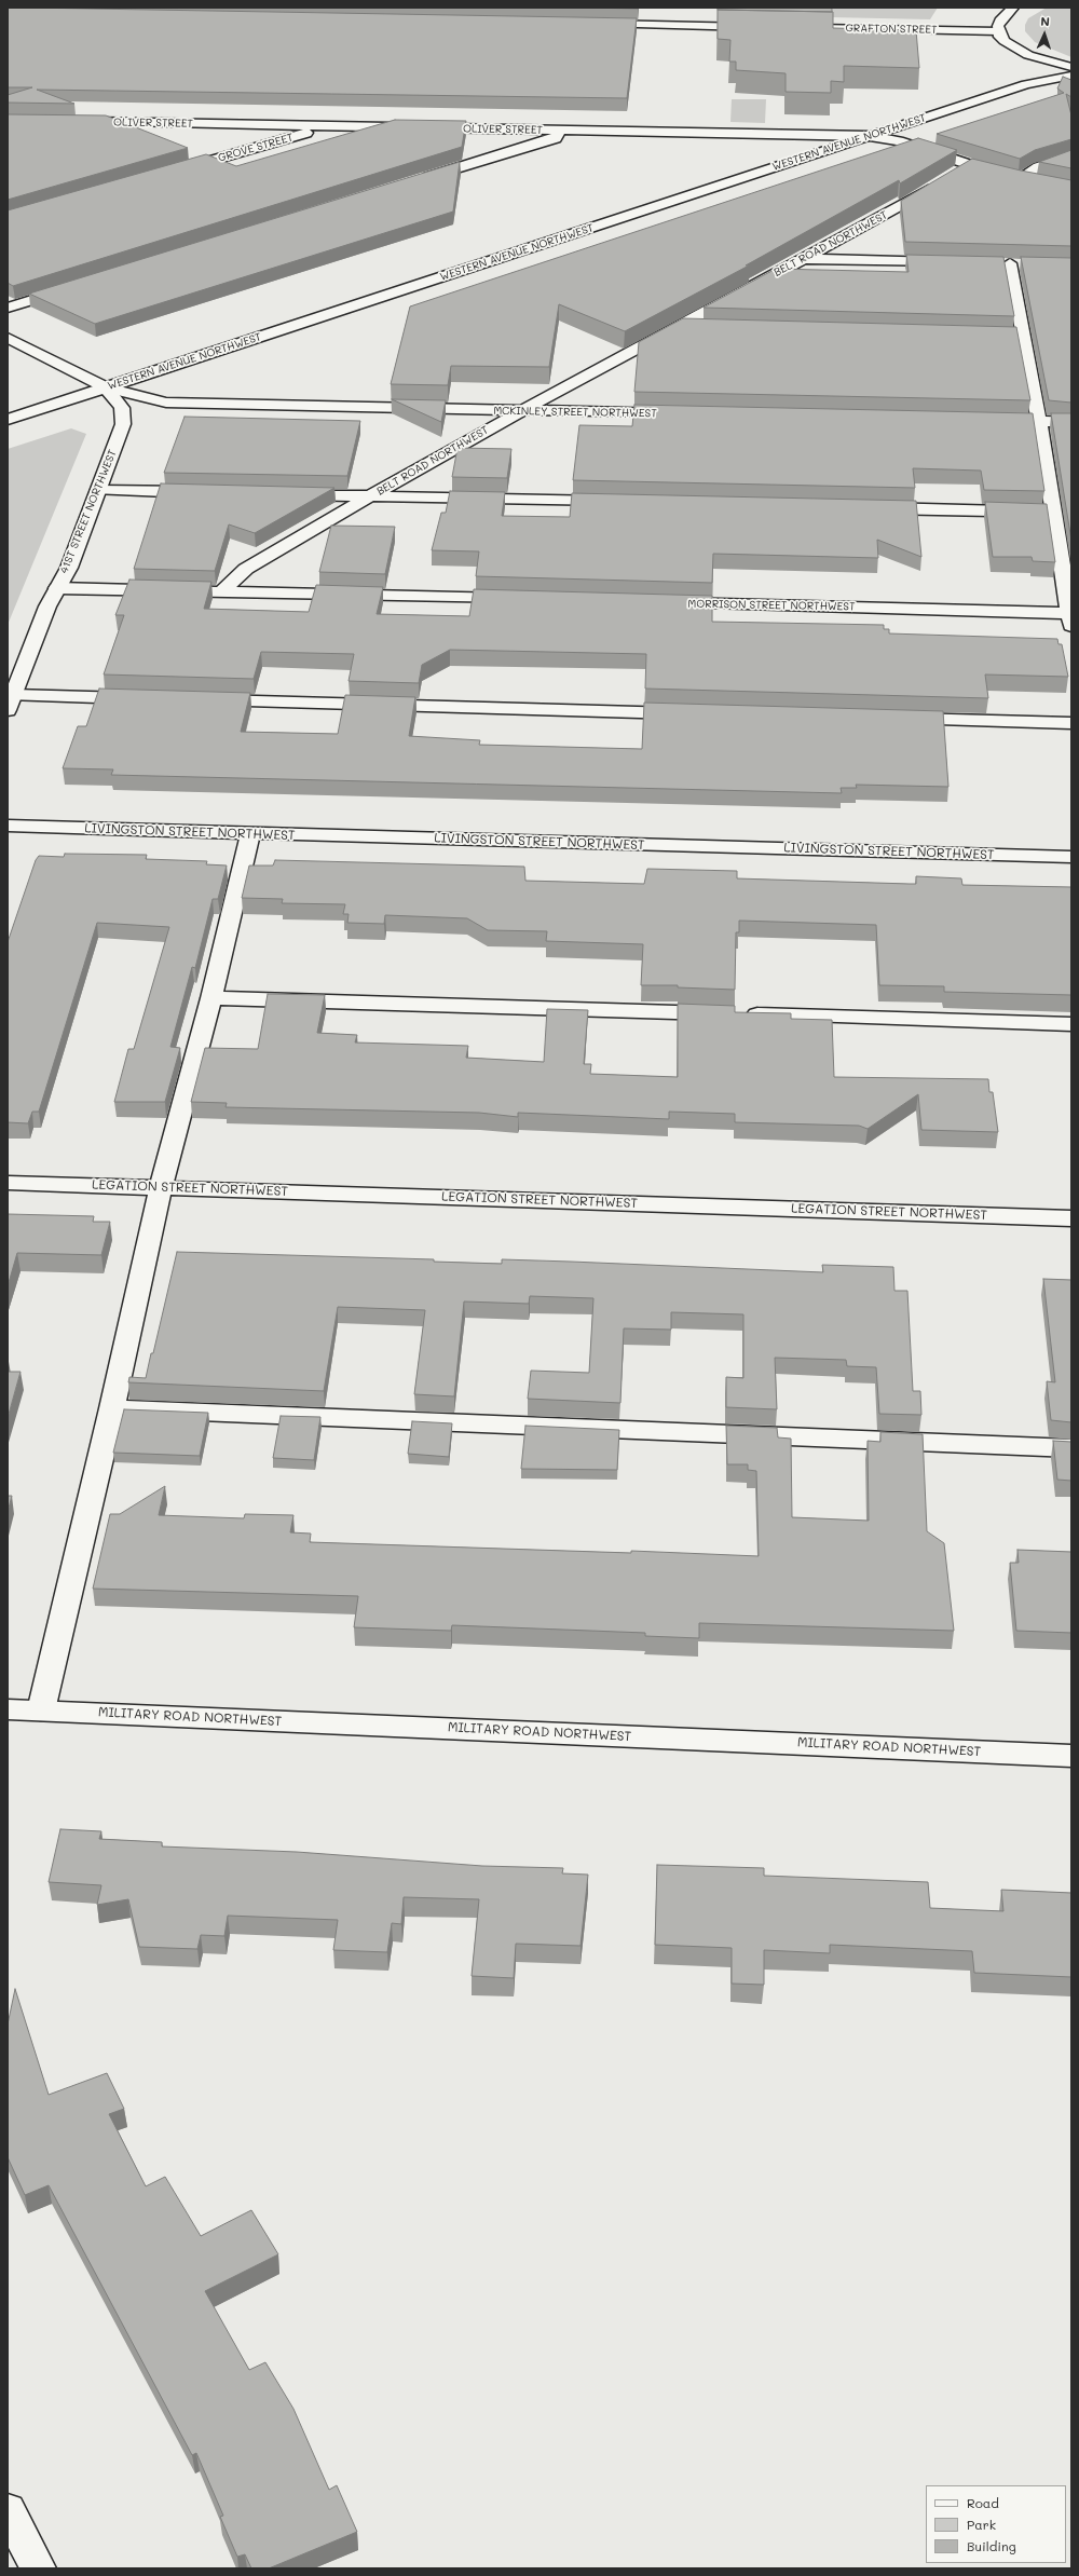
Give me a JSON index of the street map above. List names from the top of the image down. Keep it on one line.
{"streets":{"street":["GRAFTON STREET","OLIVER STREET","WESTERN AVENUE NORTHWEST","GROVE STREET","BELT ROAD NORTHWEST","MCKINLEY STREET NORTHWEST","41ST STREET NORTHWEST","MORRISON STREET NORTHWEST","LIVINGSTON STREET NORTHWEST","LEGATION STREET NORTHWEST","MILITARY ROAD NORTHWEST"]},"crossings":[["OLIVER STREET","WESTERN AVENUE NORTHWEST"],["OLIVER STREET","GROVE STREET"],["WESTERN AVENUE NORTHWEST","MCKINLEY STREET NORTHWEST"],["WESTERN AVENUE NORTHWEST","41ST STREET NORTHWEST"],["BELT ROAD NORTHWEST","MCKINLEY STREET NORTHWEST"],["MCKINLEY STREET NORTHWEST","41ST STREET NORTHWEST"]],"legend":["Road","Park","Building"],"north":"top"}
